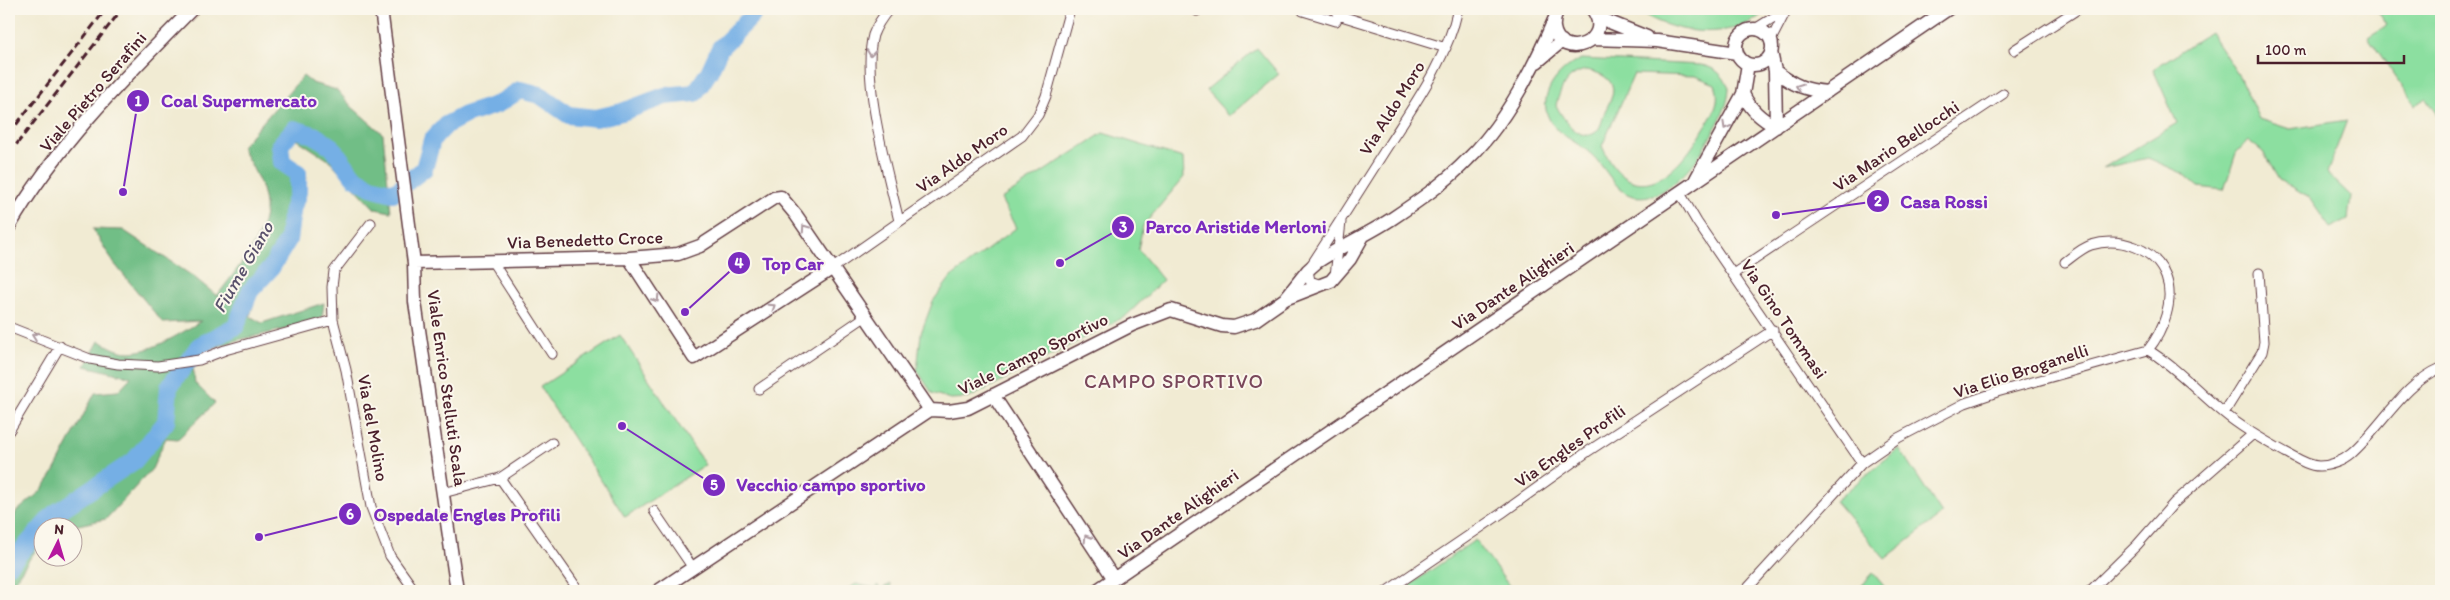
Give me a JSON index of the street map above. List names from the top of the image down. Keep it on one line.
{"streets":{"street":["Viale Pietro Serafini","Via Aldo Moro","Via Mario Bellocchi","Via Benedetto Croce","Via Dante Alighieri","Via Gino Tommasi","Viale Campo Sportivo","Via Elio Broganelli","Viale Enrico Stelluti Scala","Via del Molino","Via Engles Profili"]},"crossings":[["Via Aldo Moro","Via Benedetto Croce"],["Via Aldo Moro","Viale Campo Sportivo"],["Via Mario Bellocchi","Via Gino Tommasi"],["Via Benedetto Croce","Viale Campo Sportivo"],["Via Benedetto Croce","Viale Enrico Stelluti Scala"],["Via Dante Alighieri","Via Gino Tommasi"],["Via Gino Tommasi","Via Elio Broganelli"],["Via Gino Tommasi","Via Engles Profili"]],"districts":["CAMPO SPORTIVO"],"water":["Fiume Giano"],"places":["Coal Supermercato","Casa Rossi","Parco Aristide Merloni","Top Car","Vecchio campo sportivo","Ospedale Engles Profili"],"scale_bar":"100 m","north":"top"}
